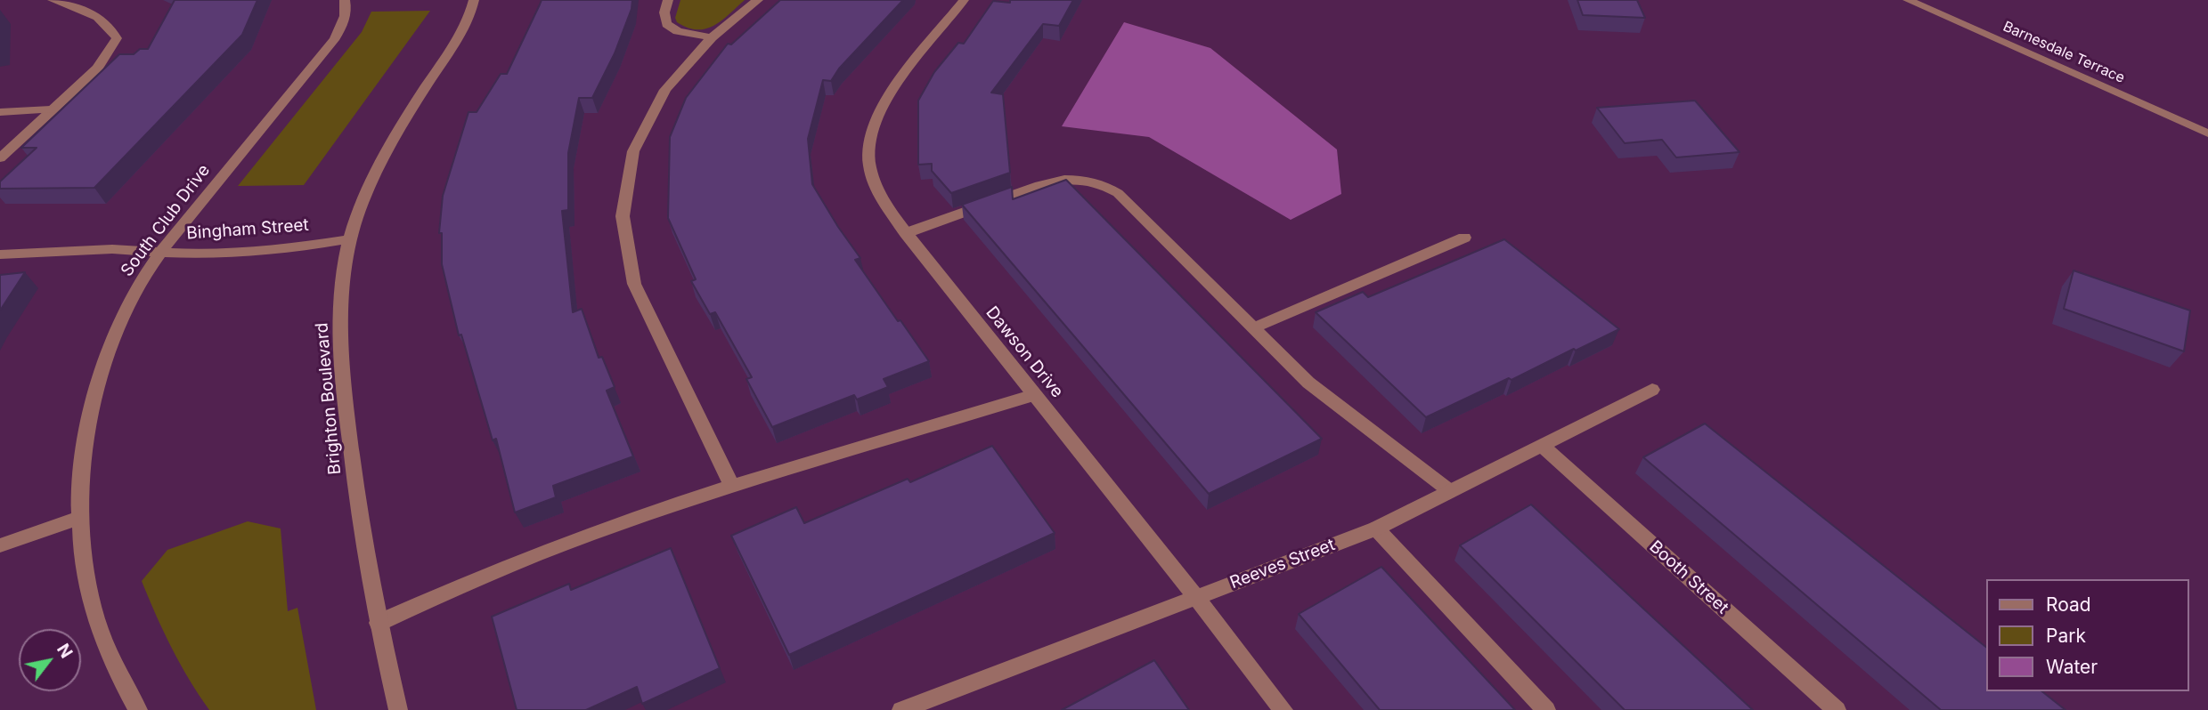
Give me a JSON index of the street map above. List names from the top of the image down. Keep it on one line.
{"streets":{"street":["Barnesdale Terrace","South Club Drive","Bingham Street","Dawson Drive","Brighton Boulevard","Reeves Street","Booth Street"]},"crossings":[["South Club Drive","Bingham Street"],["Bingham Street","Brighton Boulevard"],["Dawson Drive","Reeves Street"],["Reeves Street","Booth Street"]],"legend":["Road","Park","Water"],"north":"top right"}
